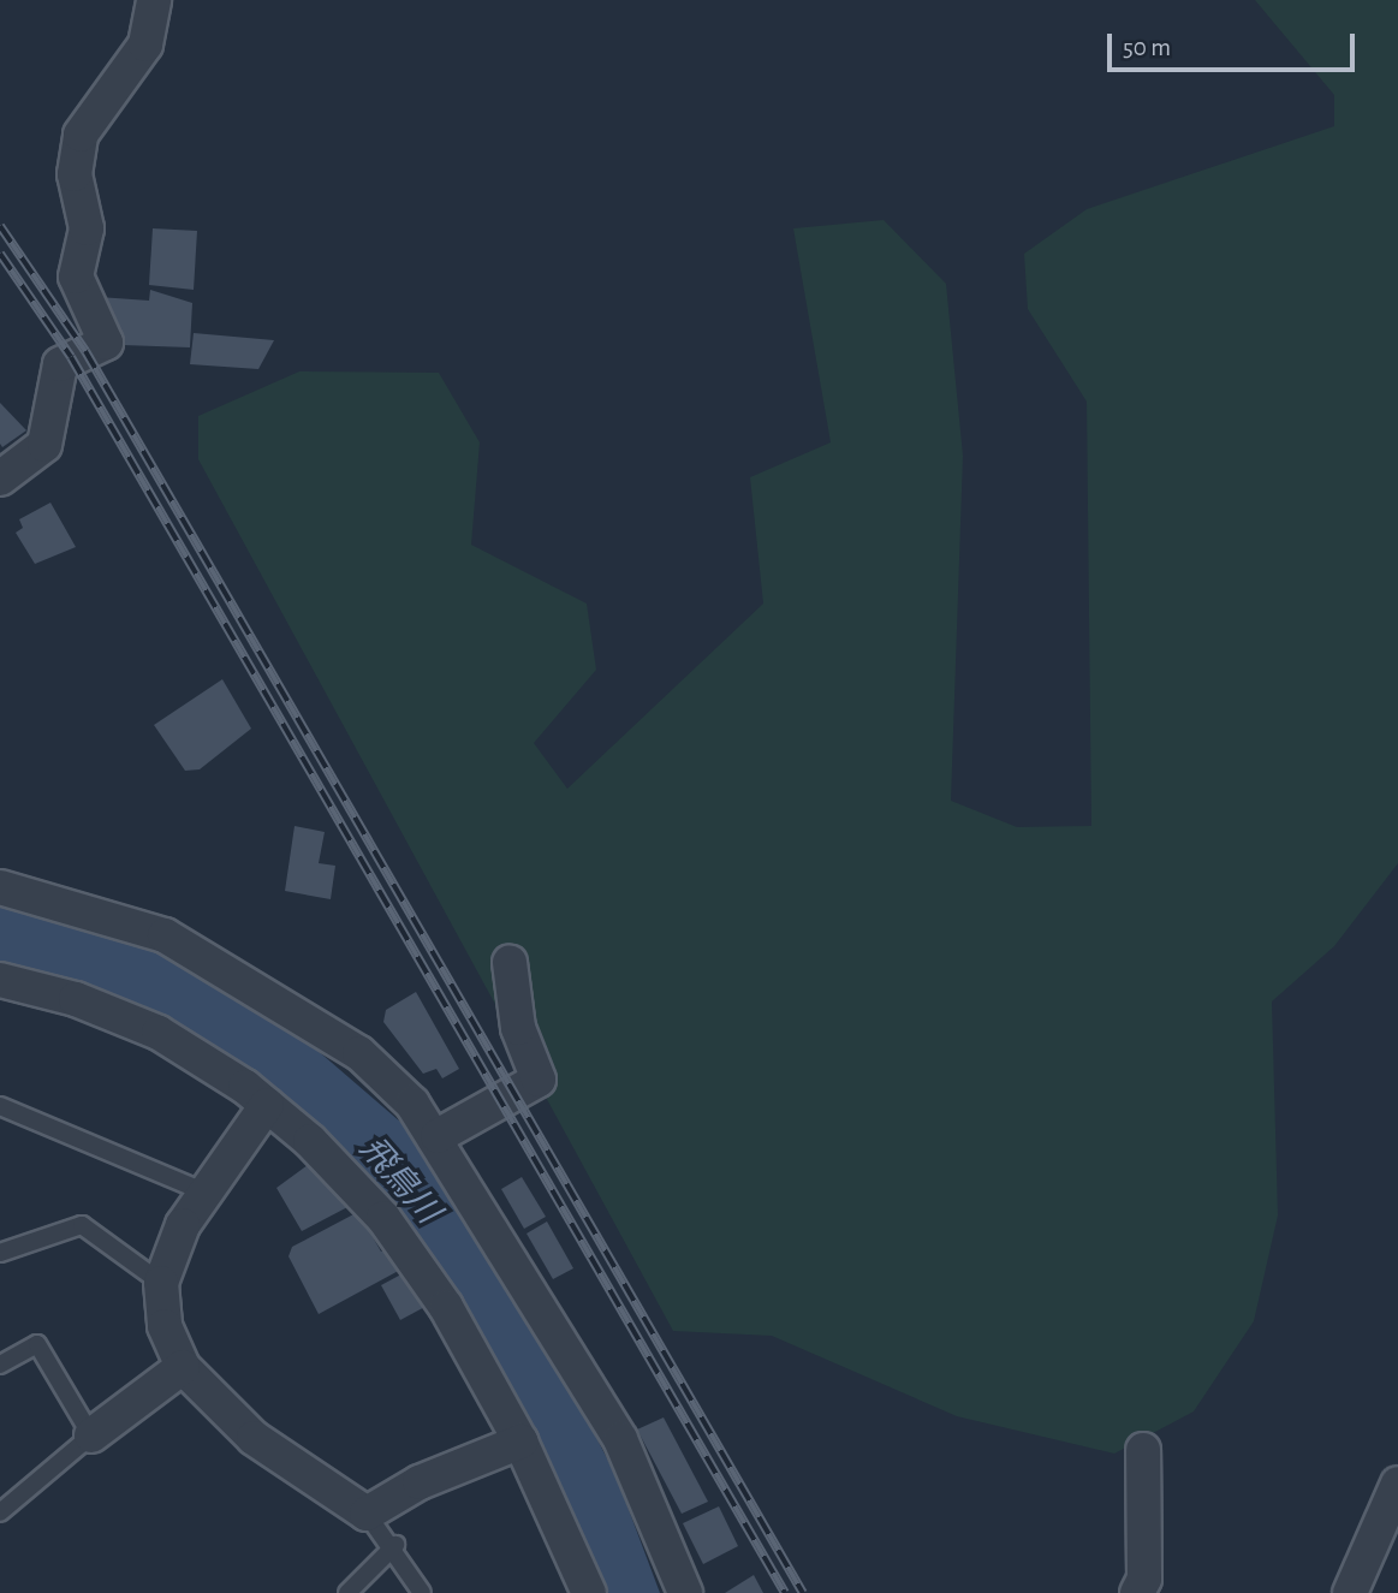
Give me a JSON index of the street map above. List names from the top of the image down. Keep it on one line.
{"water":["飛鳥川"],"scale_bar":"50 m"}
